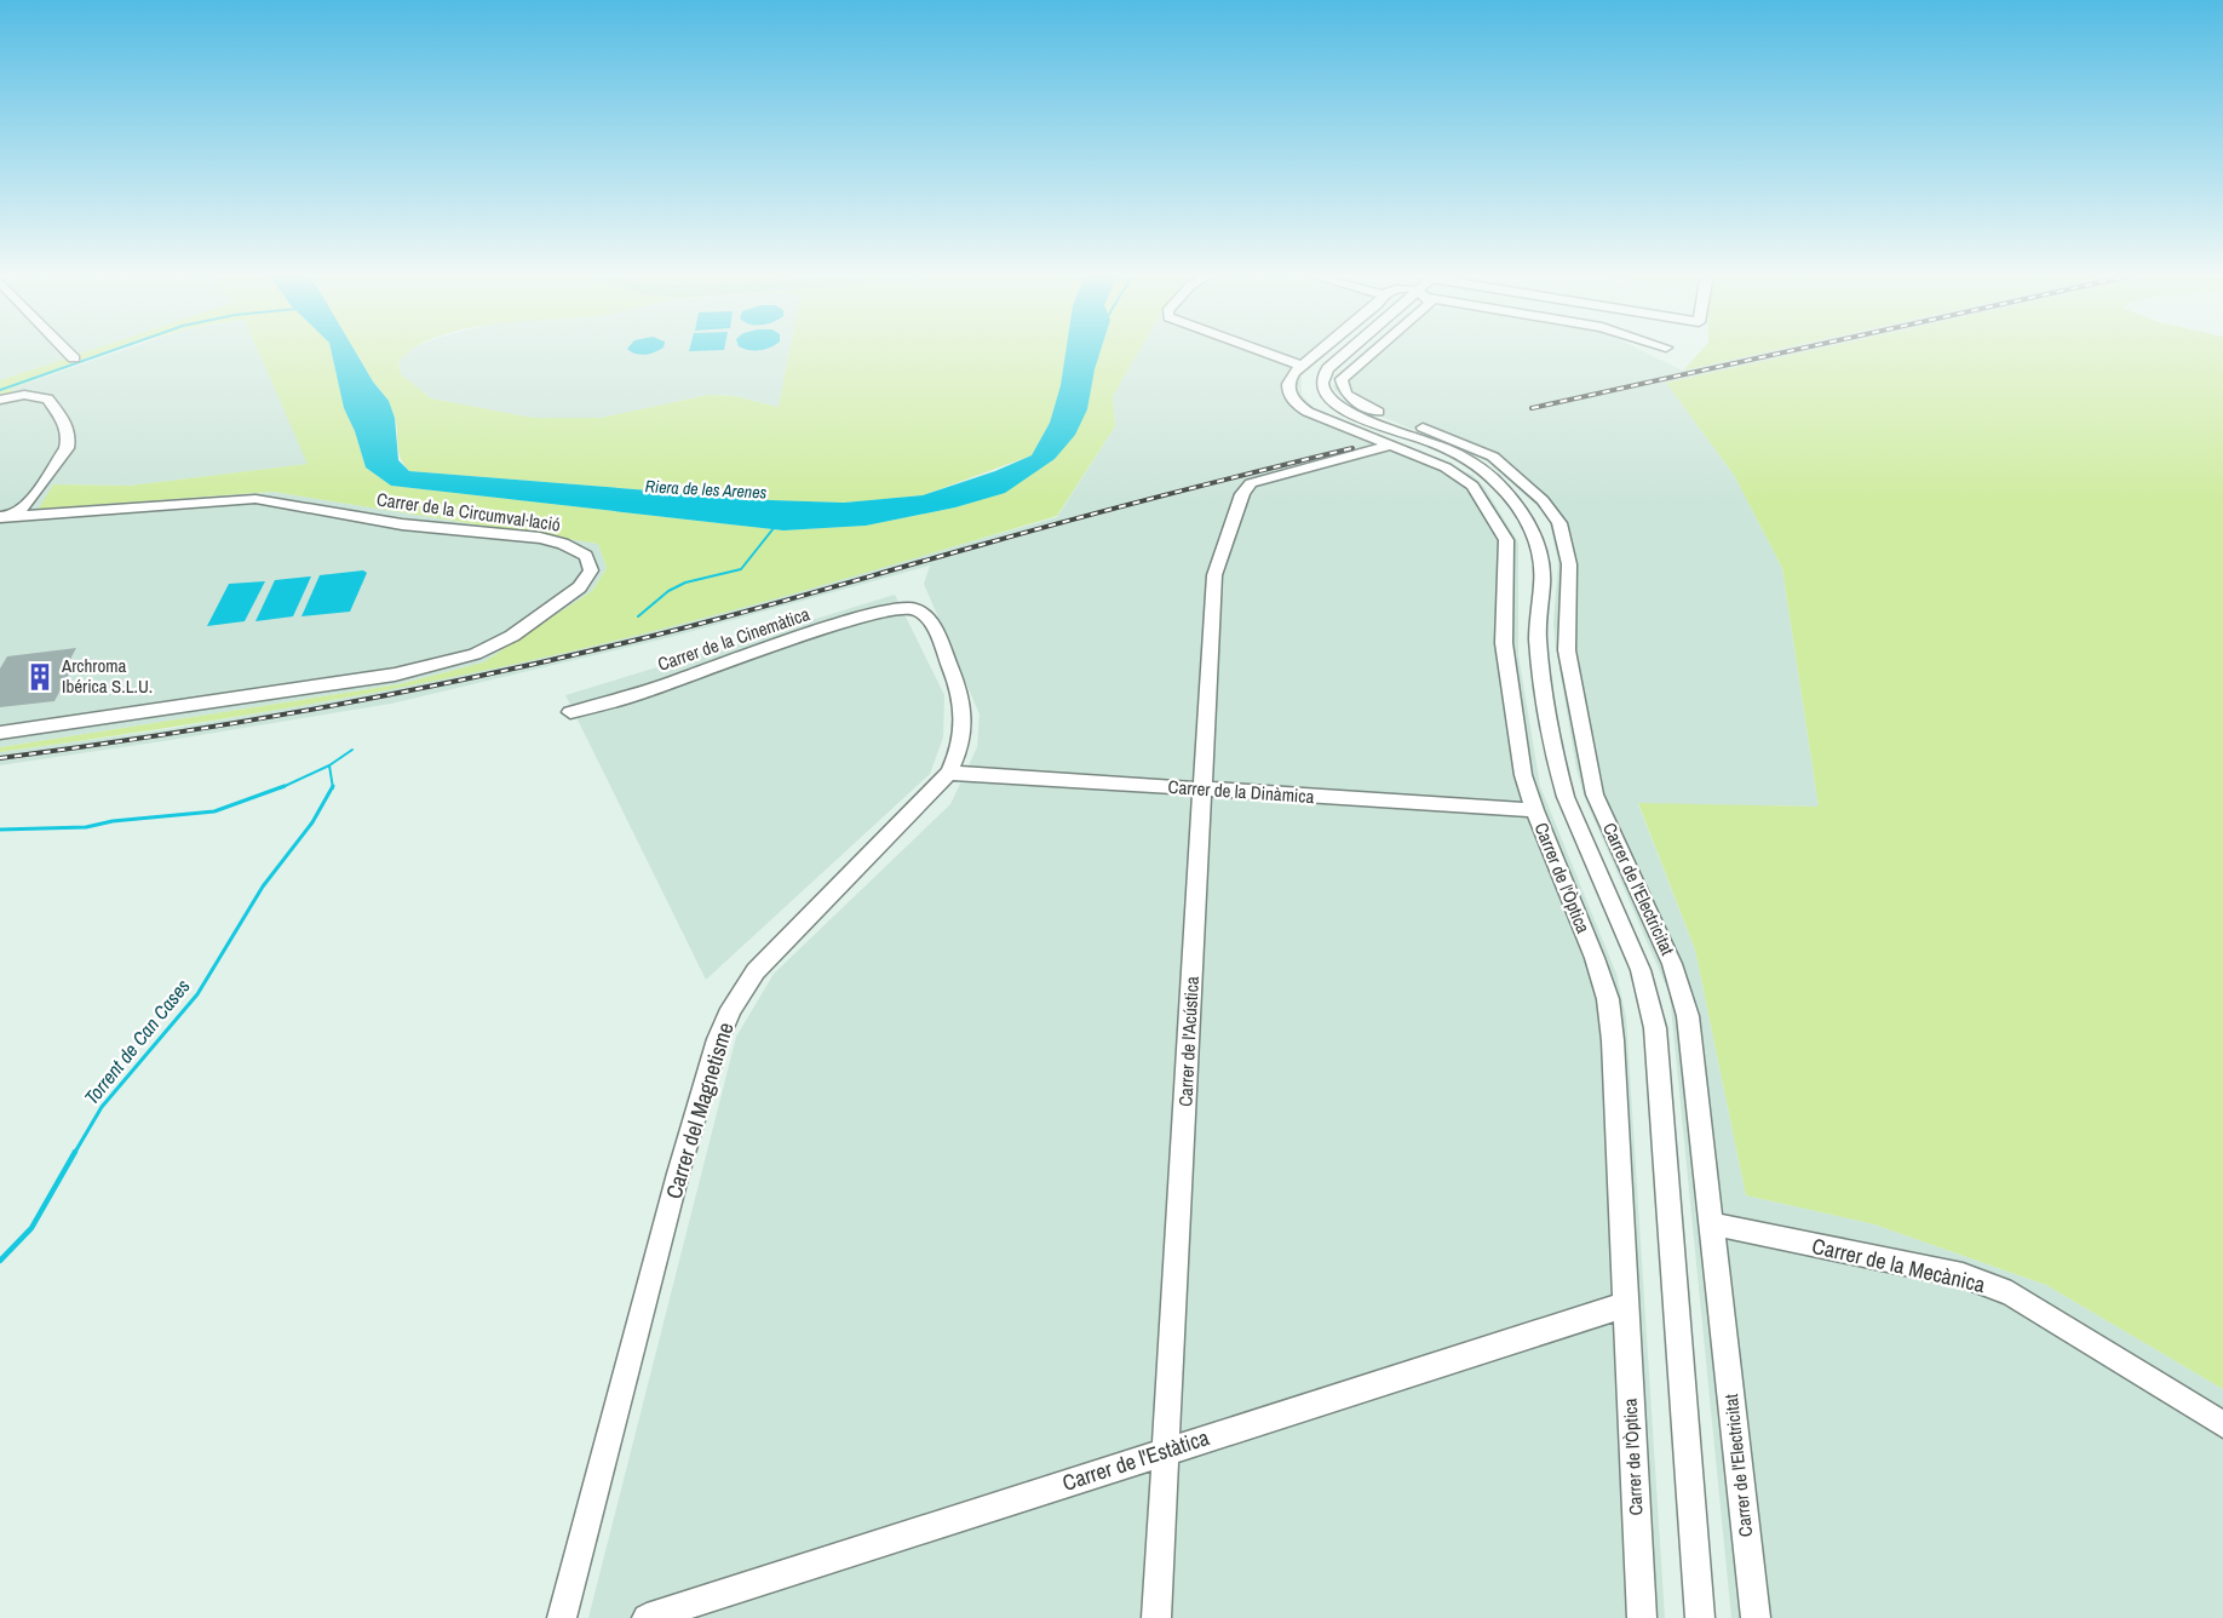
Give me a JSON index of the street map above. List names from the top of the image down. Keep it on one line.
{"streets":{"street":["Carrer de la Circumval·lació","Carrer de la Cinemàtica","Carrer de la Dinàmica","Carrer de l'Òptica","Carrer de l'Electricitat","Carrer de l'Acústica","Carrer del Magnetisme","Carrer de la Mecànica","Carrer de l'Estàtica"]},"crossings":[["Carrer de la Cinemàtica","Carrer del Magnetisme"],["Carrer de la Dinàmica","Carrer de l'Òptica"],["Carrer de la Dinàmica","Carrer de l'Acústica"],["Carrer de la Dinàmica","Carrer del Magnetisme"],["Carrer de l'Òptica","Carrer de l'Acústica"],["Carrer de l'Òptica","Carrer de l'Estàtica"],["Carrer de l'Electricitat","Carrer de la Mecànica"],["Carrer de l'Acústica","Carrer de l'Estàtica"]],"water":["Riera de les Arenes","Torrent de Can Cases"],"places":{"building":["Archroma Ibérica S.L.U."]}}
